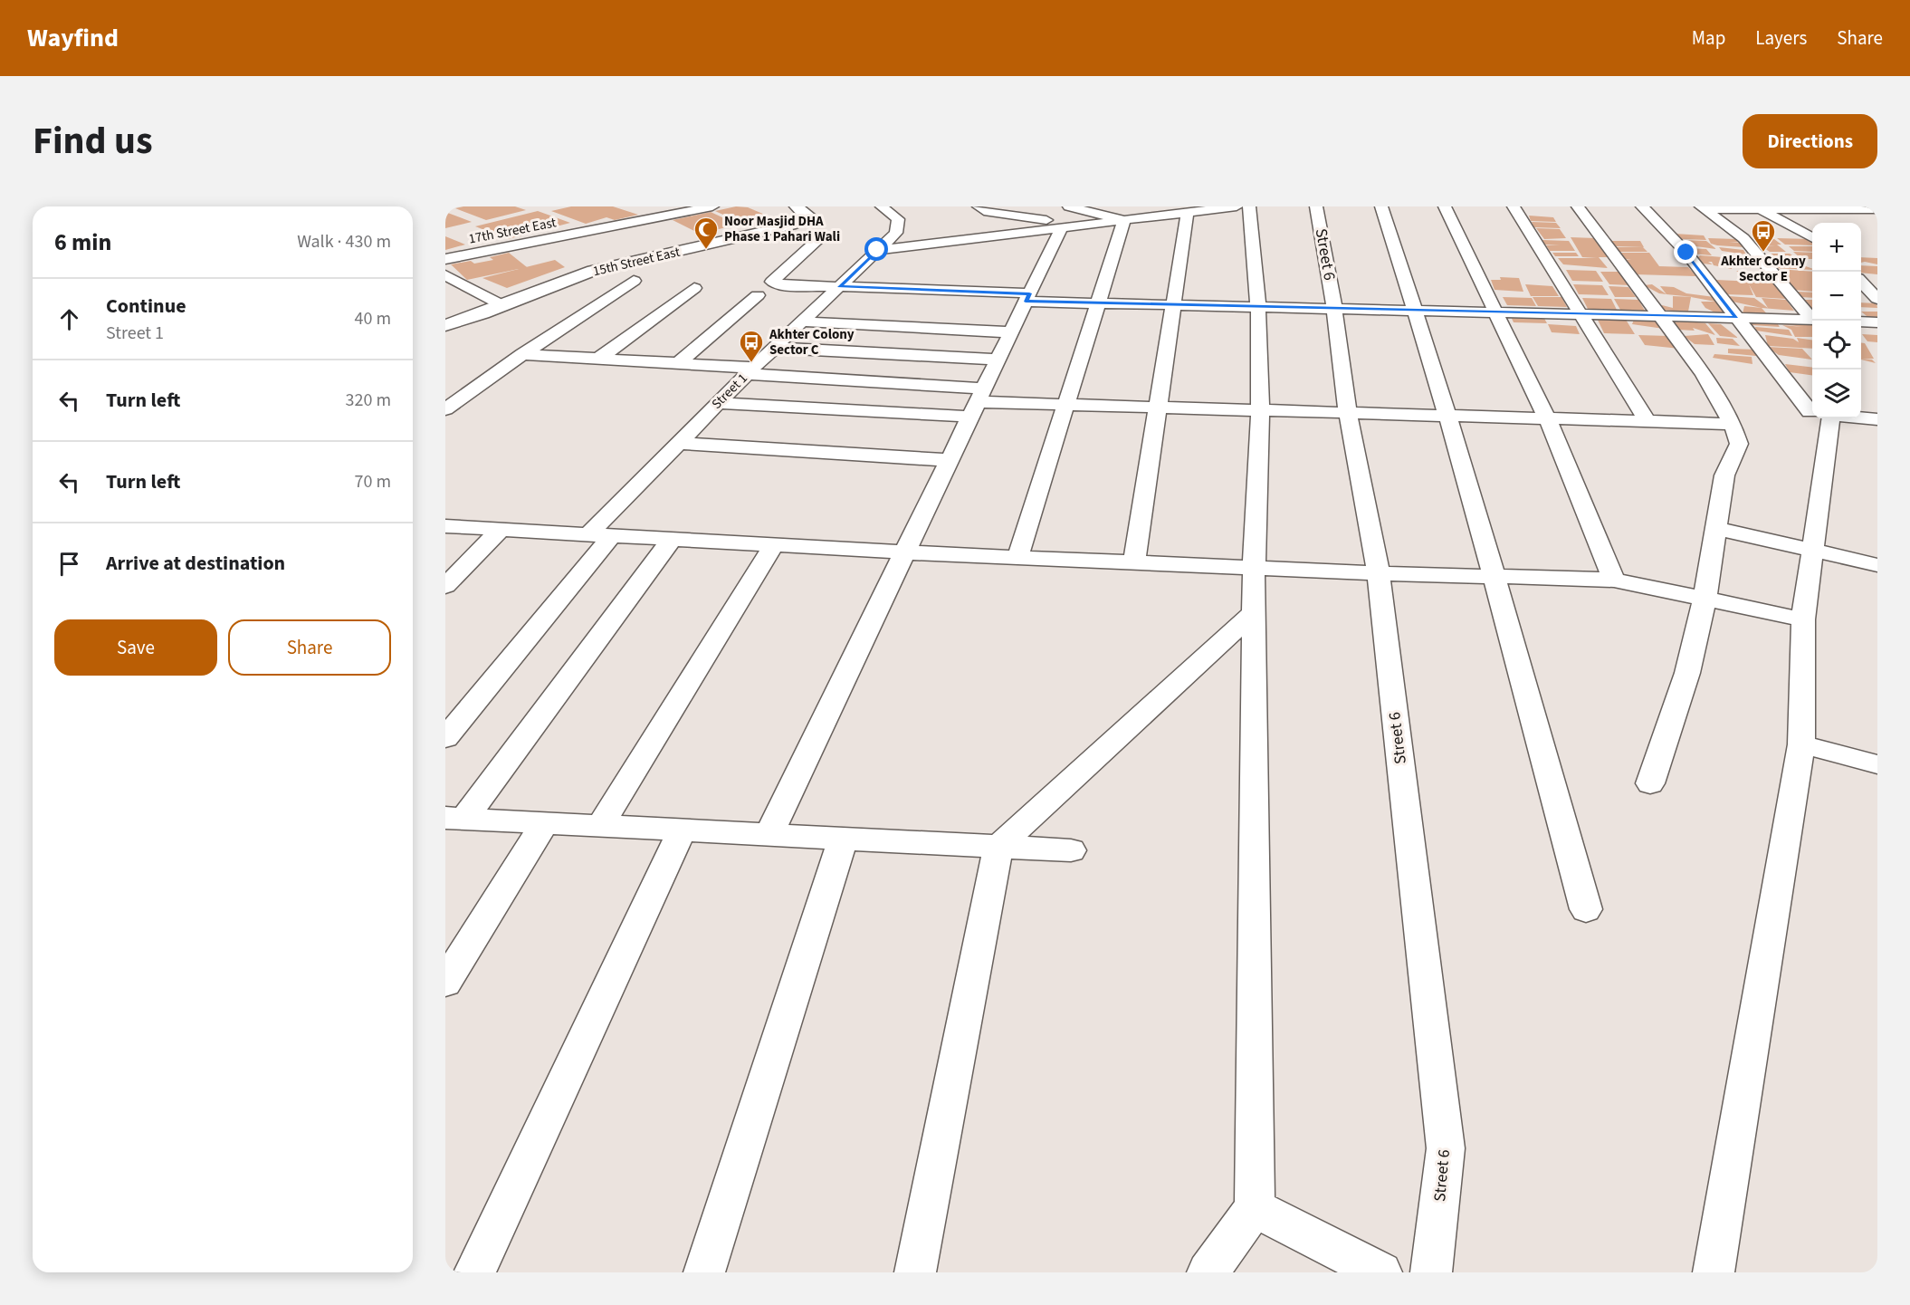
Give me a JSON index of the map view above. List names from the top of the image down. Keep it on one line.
{"streets":{"street":["17th Street East","Street 6","15th Street East","Street 1"]},"places":{"mosque":["Noor Masjid DHA Phase 1 Pahari Wali"],"bus stop":["Akhter Colony Sector E","Akhter Colony Sector C"]},"page":{"header":"Wayfind","nav":["Map","Layers","Share"],"title":"Find us","buttons":["Directions",["Save","Share"]],"heading":["6 min","Walk · 430 m"],"map_buttons":["+","−"],"list":[["Continue","Street 1","40 m"],["Turn left","320 m"],["Turn left","70 m"],"Arrive at destination"]}}
